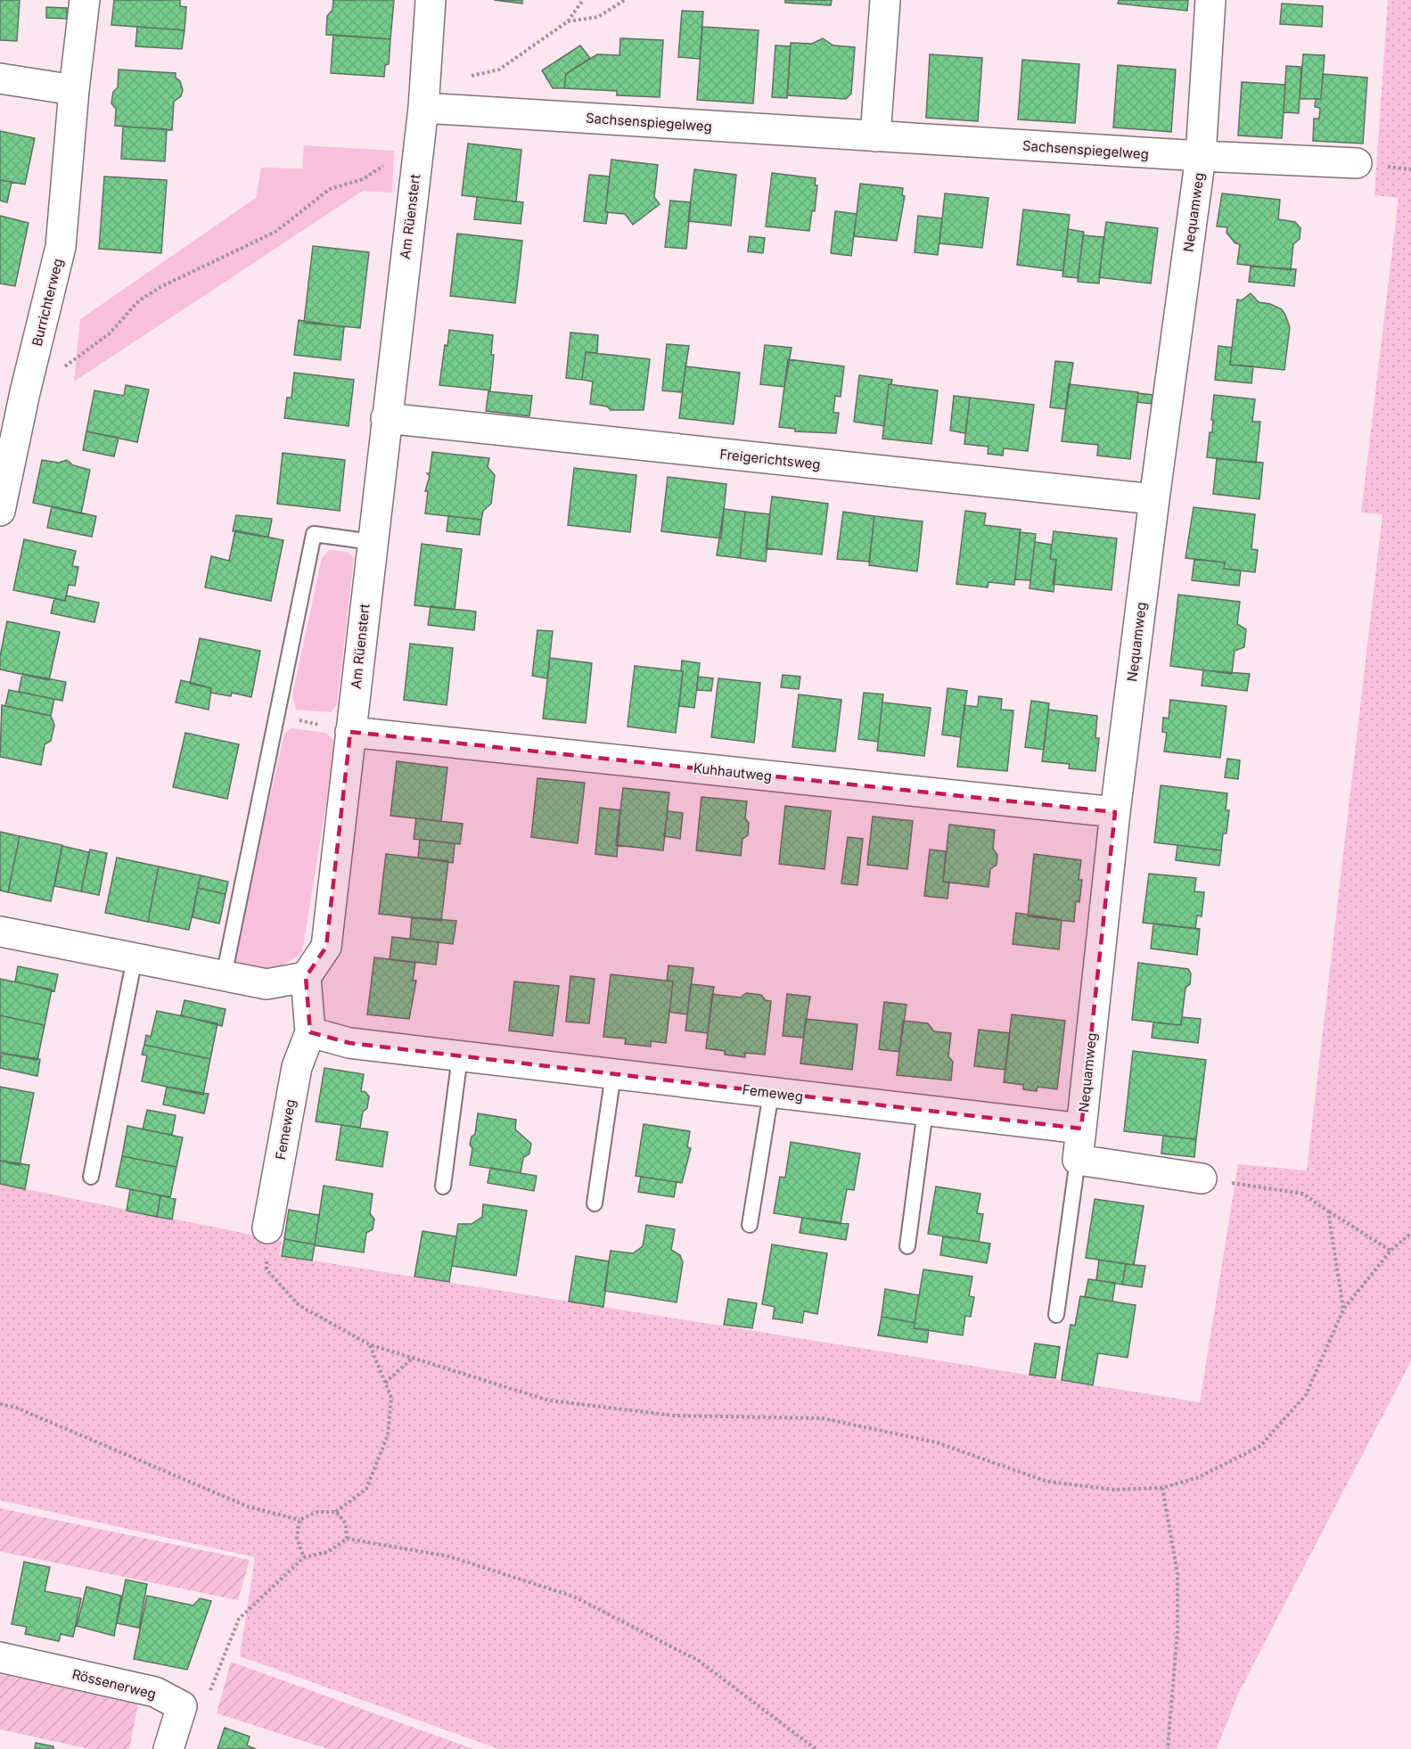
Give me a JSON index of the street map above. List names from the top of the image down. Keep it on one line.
{"streets":{"street":["Sachsenspiegelweg","Nequamweg","Am Rüenstert","Burrichterweg","Freigerichtsweg","Kuhhautweg","Femeweg","Rössenerweg"]},"crossings":[["Sachsenspiegelweg","Nequamweg"],["Sachsenspiegelweg","Am Rüenstert"],["Nequamweg","Freigerichtsweg"],["Nequamweg","Kuhhautweg"],["Nequamweg","Femeweg"],["Am Rüenstert","Freigerichtsweg"],["Am Rüenstert","Kuhhautweg"],["Am Rüenstert","Femeweg"]]}
